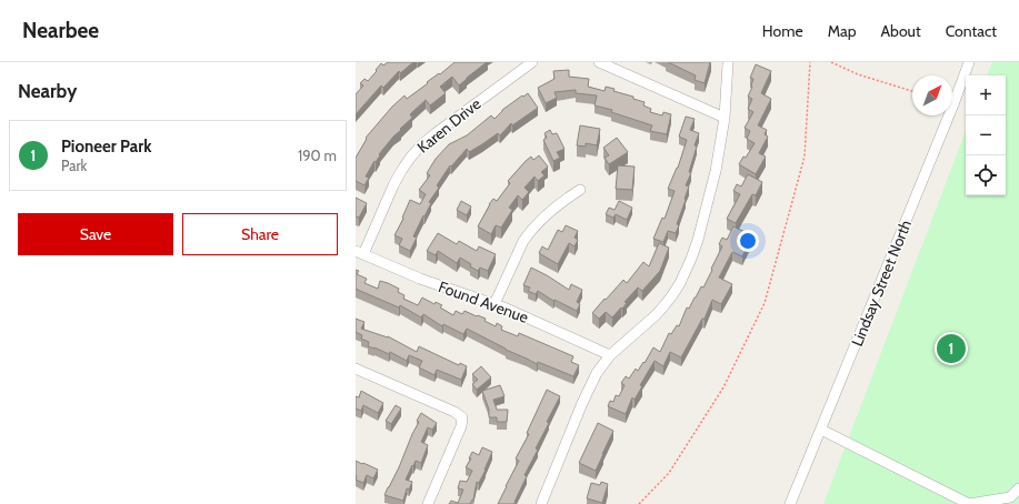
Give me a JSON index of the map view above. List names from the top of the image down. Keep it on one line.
{"streets":{"street":["Karen Drive","Lindsay Street North","Found Avenue"]},"crossings":[["Karen Drive","Found Avenue"]],"north":"top right","page":{"header":"Nearbee","nav":["Home","Map","About","Contact"],"heading":"Nearby","map_buttons":["+","−"],"list":[{"mark":"1","name":"Pioneer Park","note":"Park","value":"190 m"}],"buttons":["Save","Share"],"pins":"1"}}
